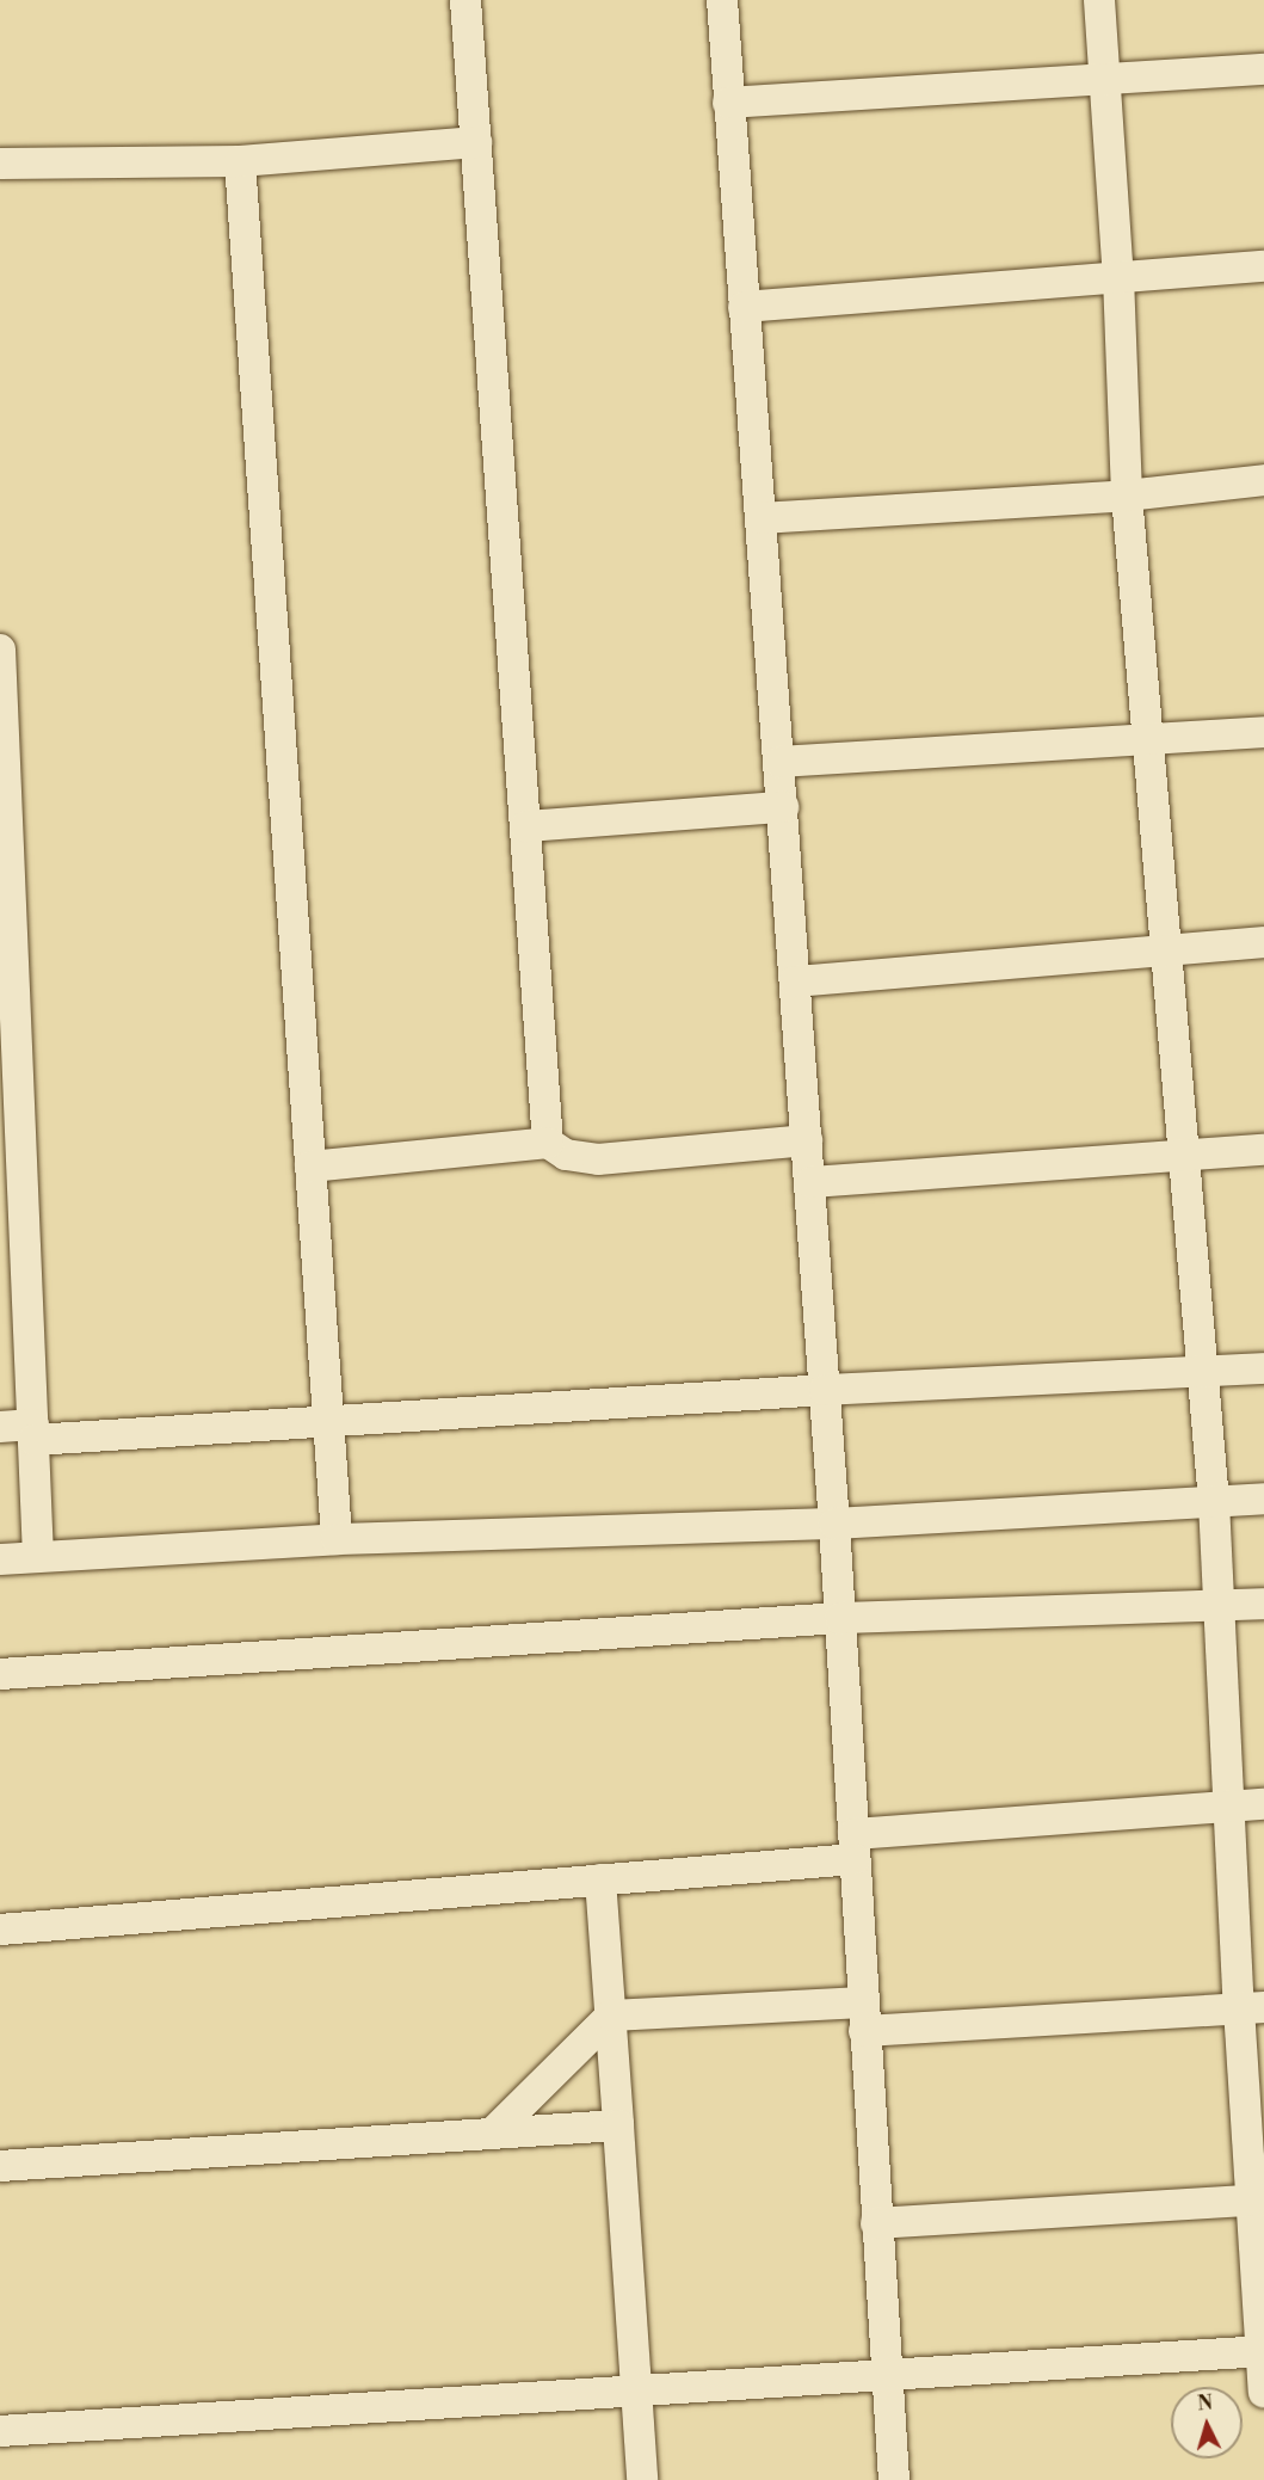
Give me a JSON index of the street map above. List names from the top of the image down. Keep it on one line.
{"north":"top"}
